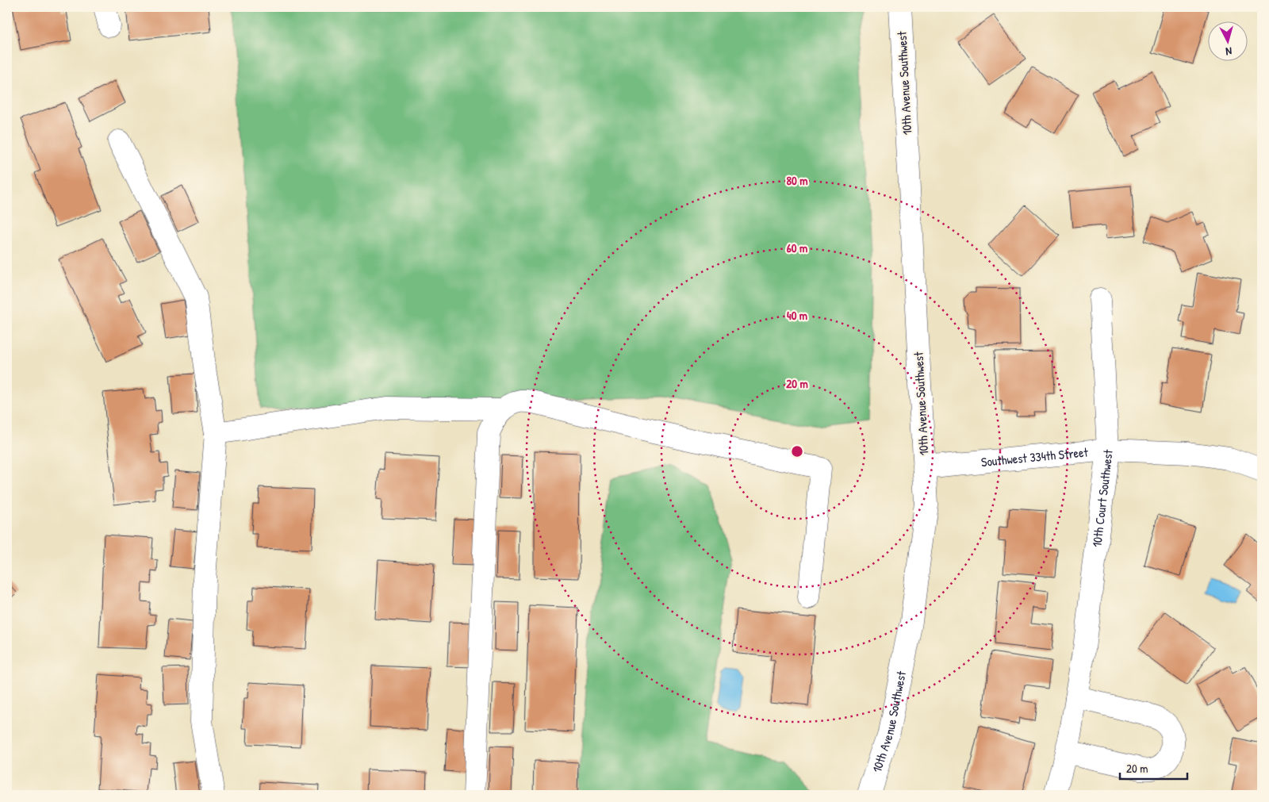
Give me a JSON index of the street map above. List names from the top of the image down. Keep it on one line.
{"streets":{"street":["10th Avenue Southwest","Southwest 334th Street","10th Court Southwest"]},"crossings":[["10th Avenue Southwest","Southwest 334th Street"],["Southwest 334th Street","10th Court Southwest"]],"scale_bar":"20 m","north":"bottom","rings":["80 m","60 m","40 m","20 m"]}
